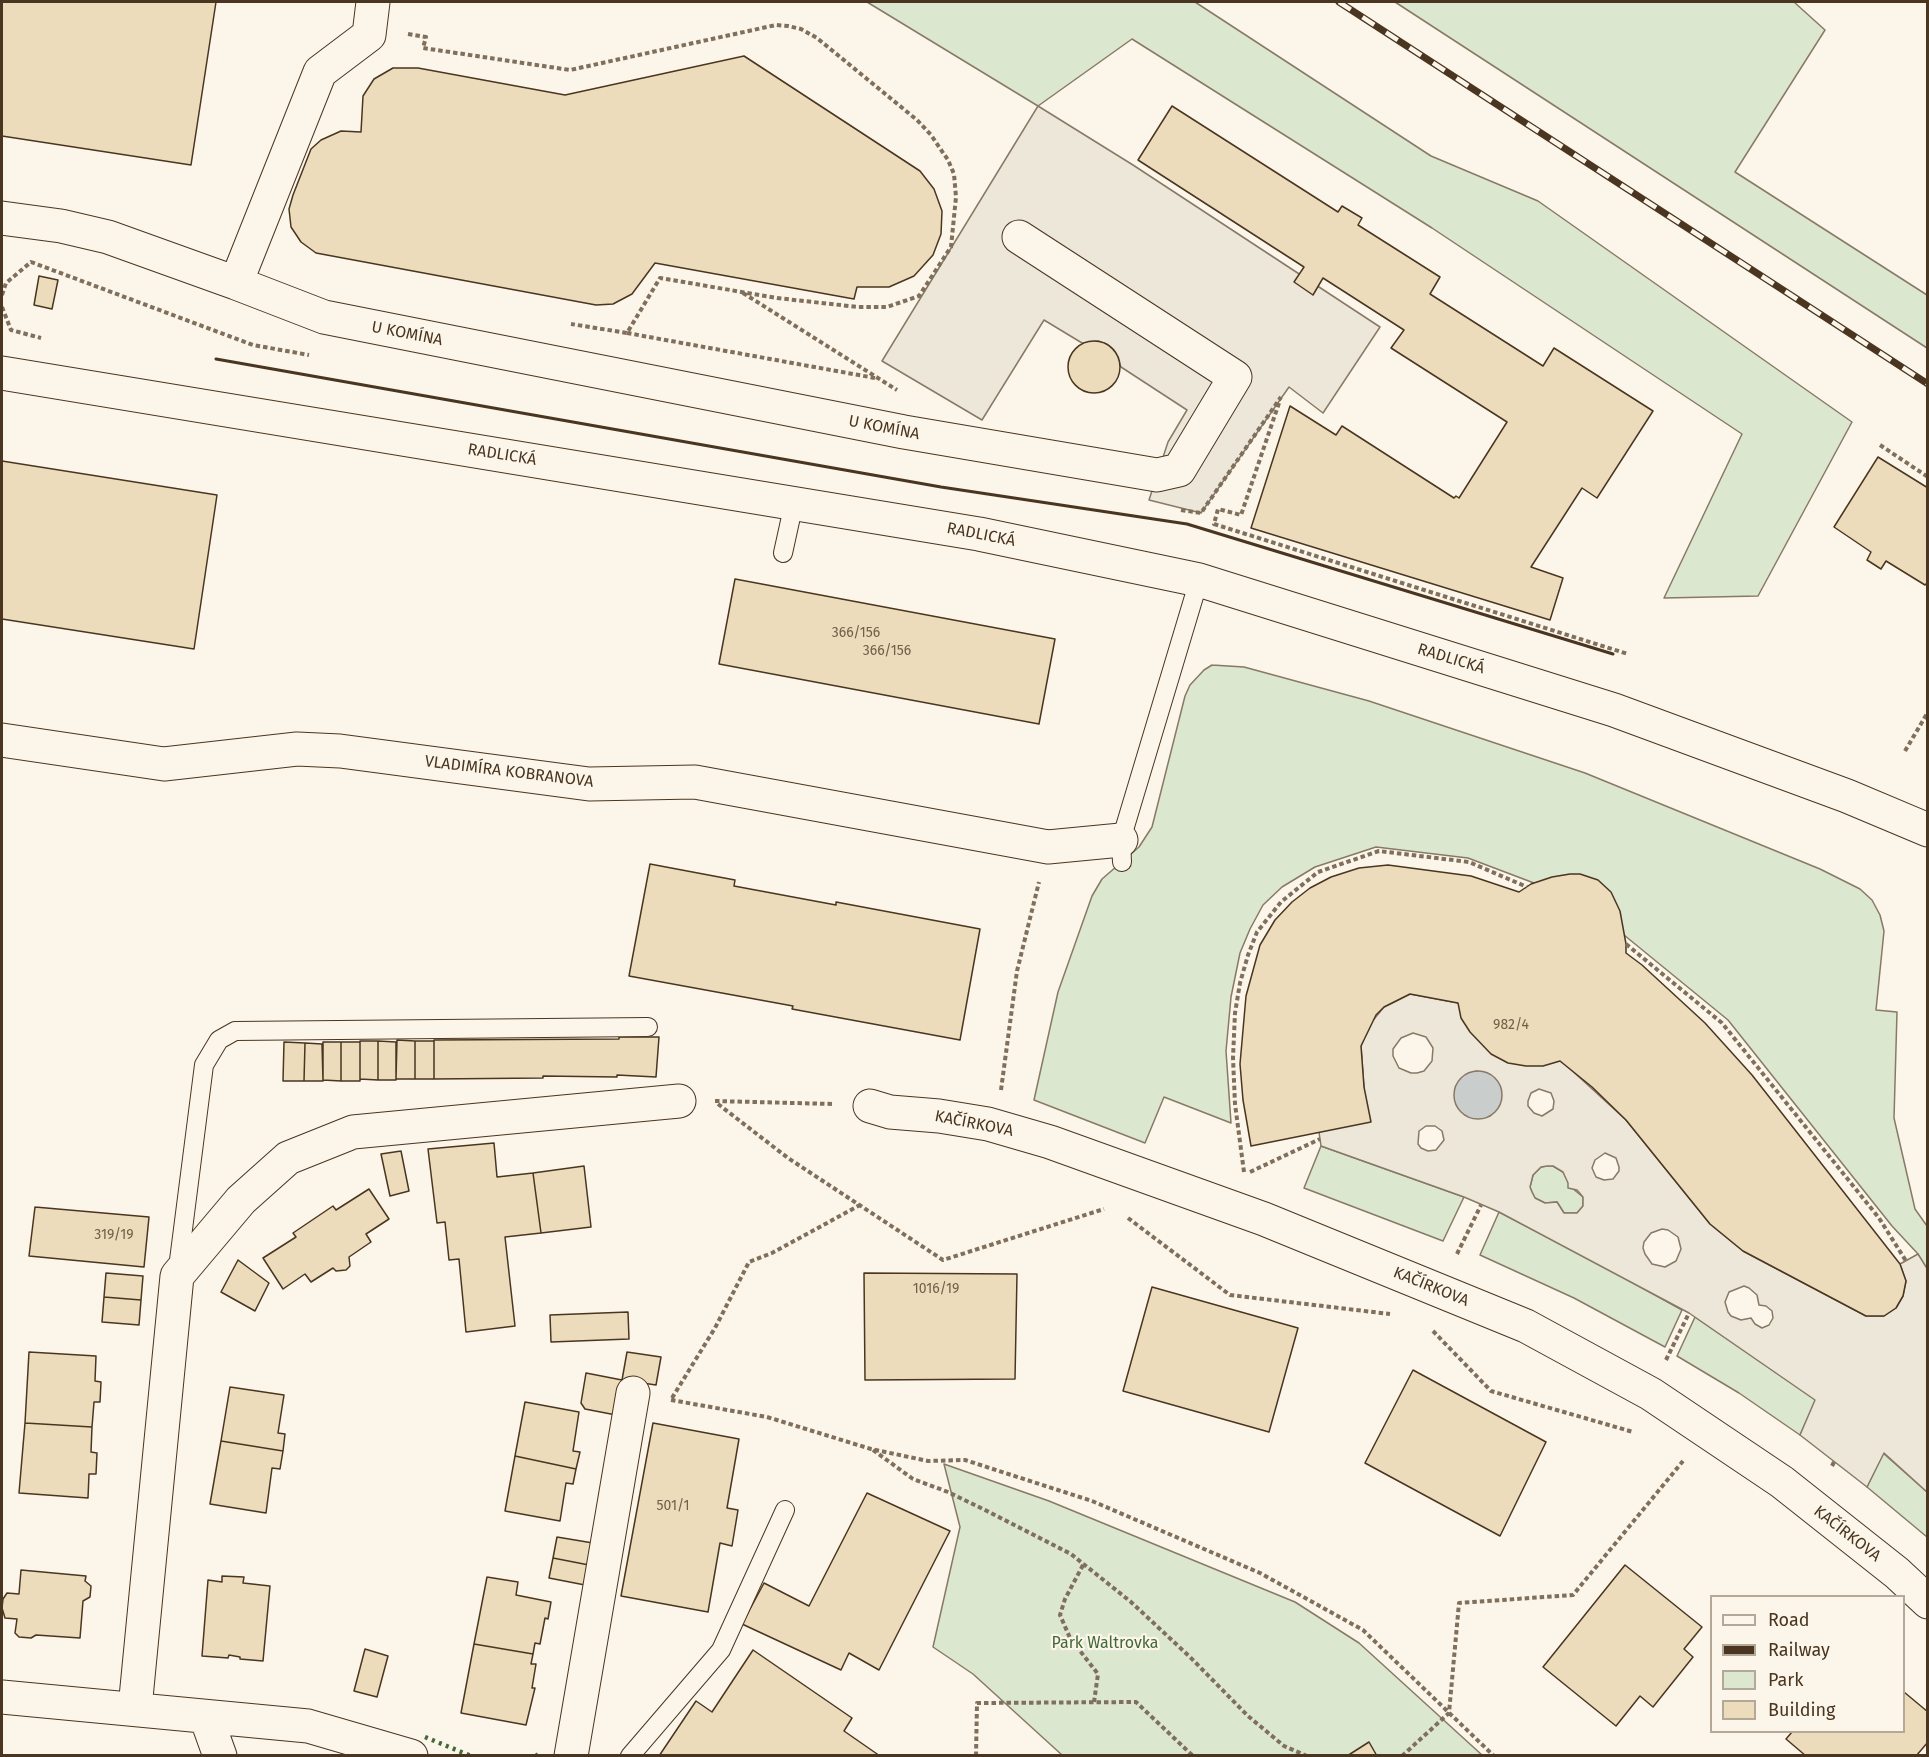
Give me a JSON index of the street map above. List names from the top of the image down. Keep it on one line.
{"streets":{"street":["U KOMÍNA","RADLICKÁ","VLADIMÍRA KOBRANOVA","KAČÍRKOVA"]},"parks":["Park Waltrovka"],"house_numbers":["366/156","366/156","982/4","319/19","1016/19","501/1"],"legend":["Road","Railway","Park","Building"]}
